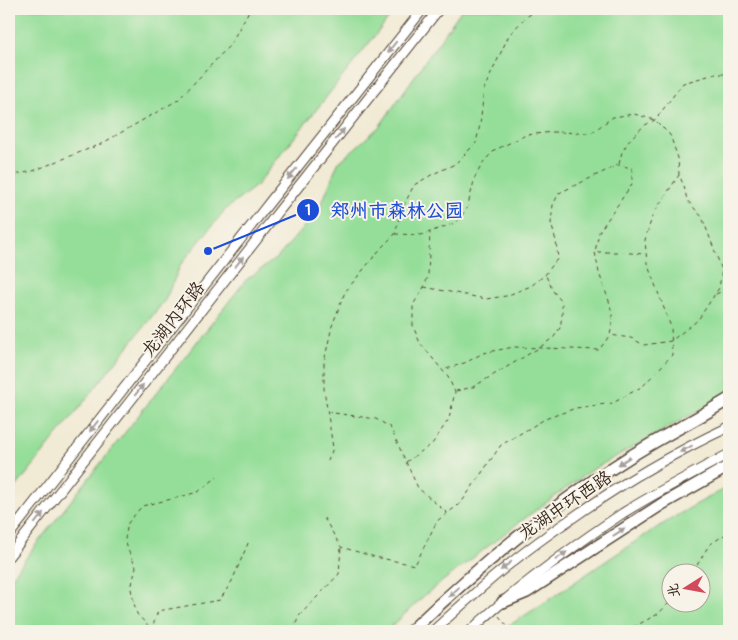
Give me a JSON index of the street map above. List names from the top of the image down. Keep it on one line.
{"streets":{"main road":["龙湖内环路","龙湖中环西路"]},"places":["郑州市森林公园"],"north":"left"}
